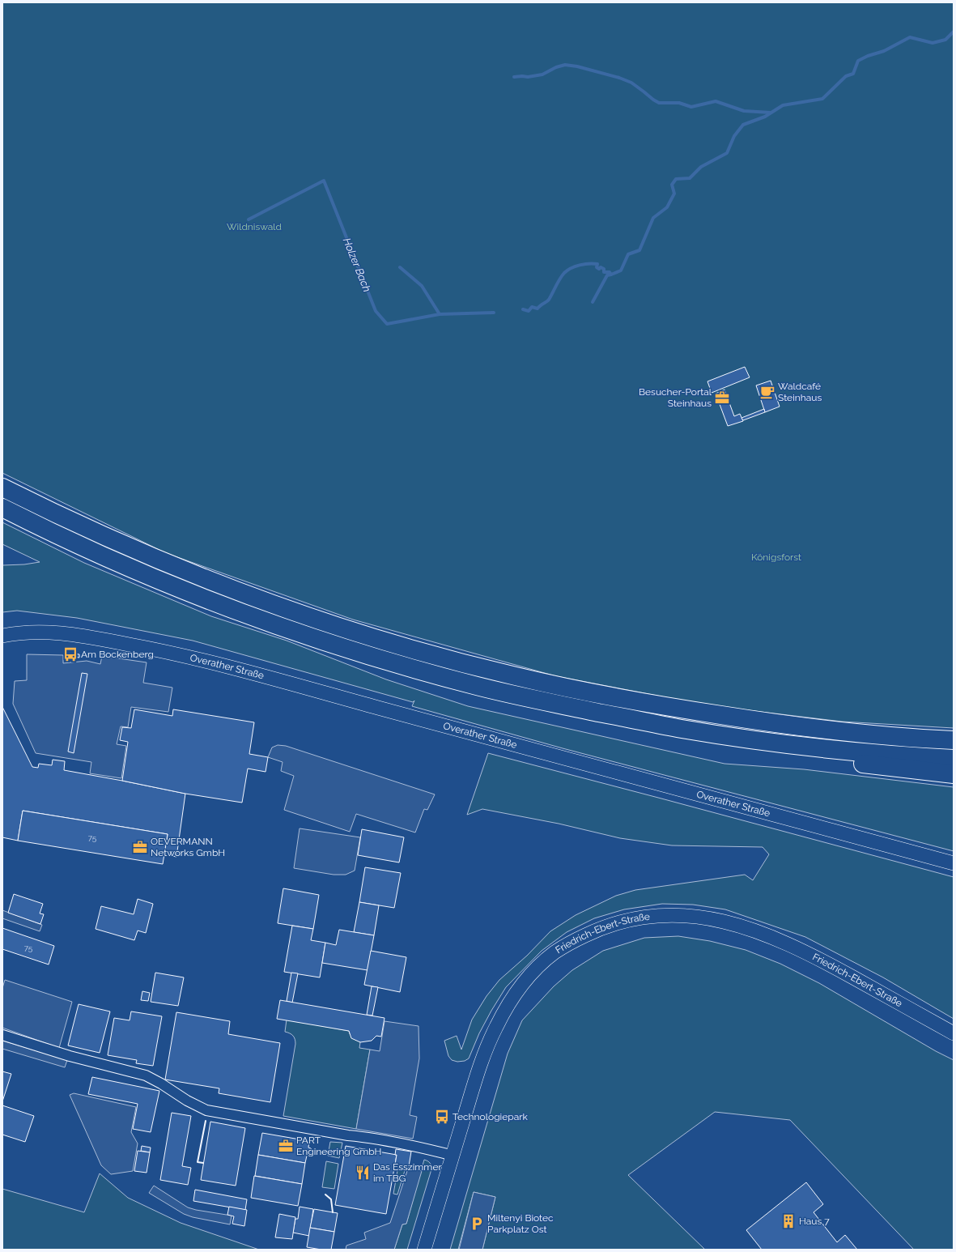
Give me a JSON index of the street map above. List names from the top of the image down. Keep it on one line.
{"streets":{"main road":["Overather Straße","Friedrich-Ebert-Straße"]},"water":["Holzer Bach"],"parks":["Wildniswald","Königsforst"],"places":{"cafe":["Waldcafé Steinhaus"],"office":["Besucher-Portal Steinhaus","OEVERMANN Networks GmbH","PART Engineering GmbH"],"bus stop":["Am Bockenberg","Technologiepark"],"restaurant":["Das Esszimmer im TBG"],"building":["Haus 7"],"parking":["Miltenyi Biotec Parkplatz Ost"]},"house_numbers":["75","75"]}
